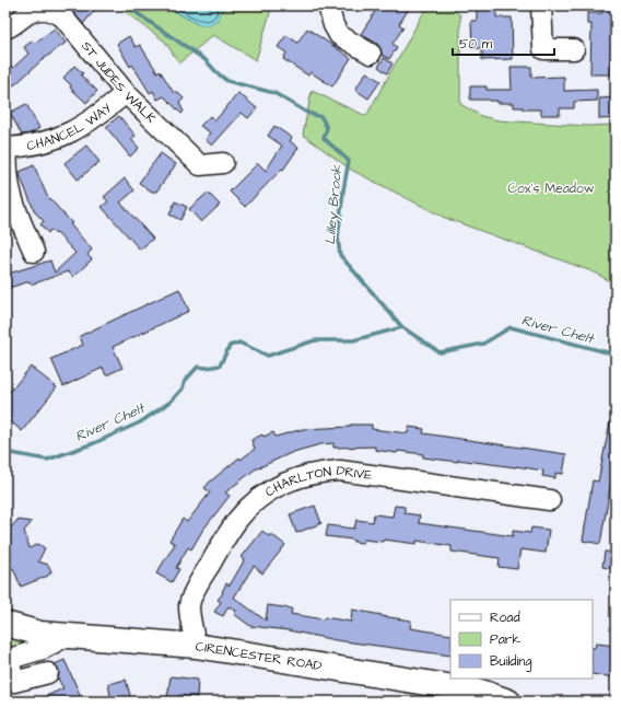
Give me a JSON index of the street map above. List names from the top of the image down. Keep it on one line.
{"streets":{"main road":["CIRENCESTER ROAD"],"street":["ST JUDES WALK","CHANCEL WAY","CHARLTON DRIVE"]},"crossings":[["ST JUDES WALK","CHANCEL WAY"],["CHARLTON DRIVE","CIRENCESTER ROAD"]],"water":["Lilley Brook","River Chelt"],"parks":["Cox's Meadow"],"legend":["Road","Park","Building"],"scale_bar":"50 m"}
